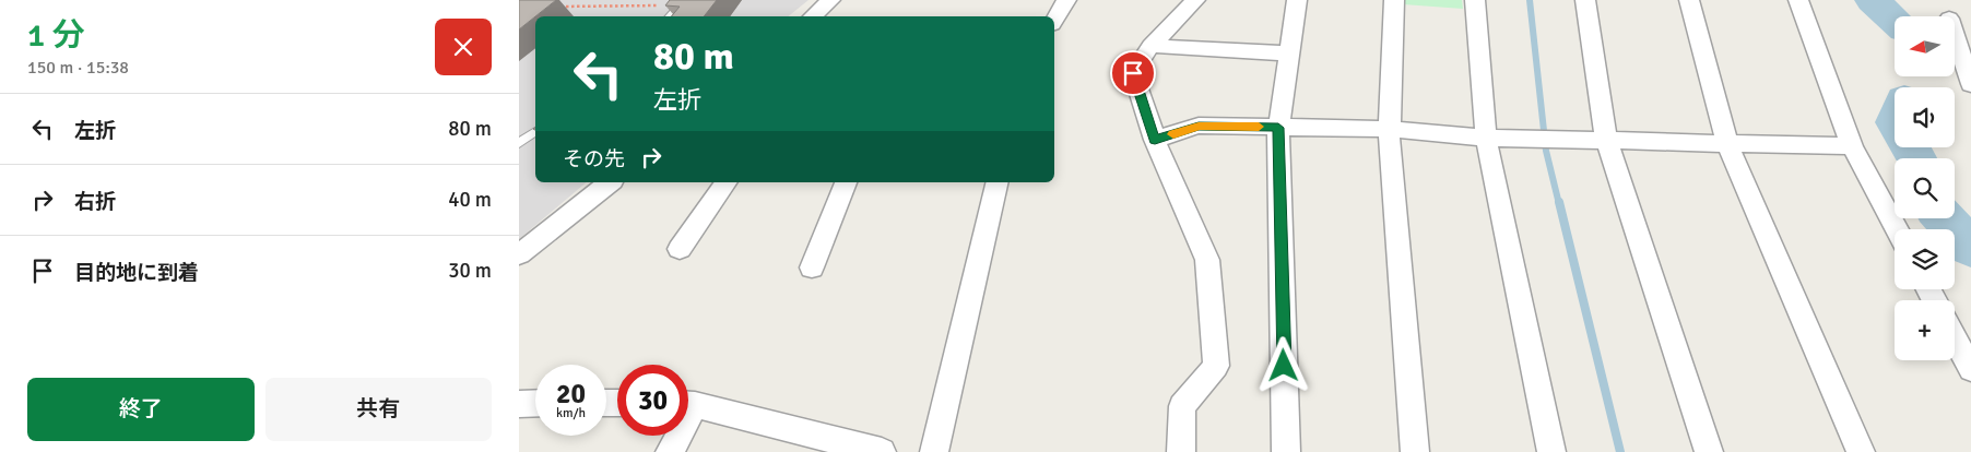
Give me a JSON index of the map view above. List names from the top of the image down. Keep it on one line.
{"north":"left","page":{"heading":["1 分","150 m · 15:38"],"map_buttons":"+","turn":["80 m","左折"],"list":[{"name":"左折","value":"80 m"},{"name":"右折","value":"40 m"},{"name":"目的地に到着","value":"30 m"}],"then":"その先","speed":"20 km/h","limit":"30","buttons":["終了","共有"]}}
